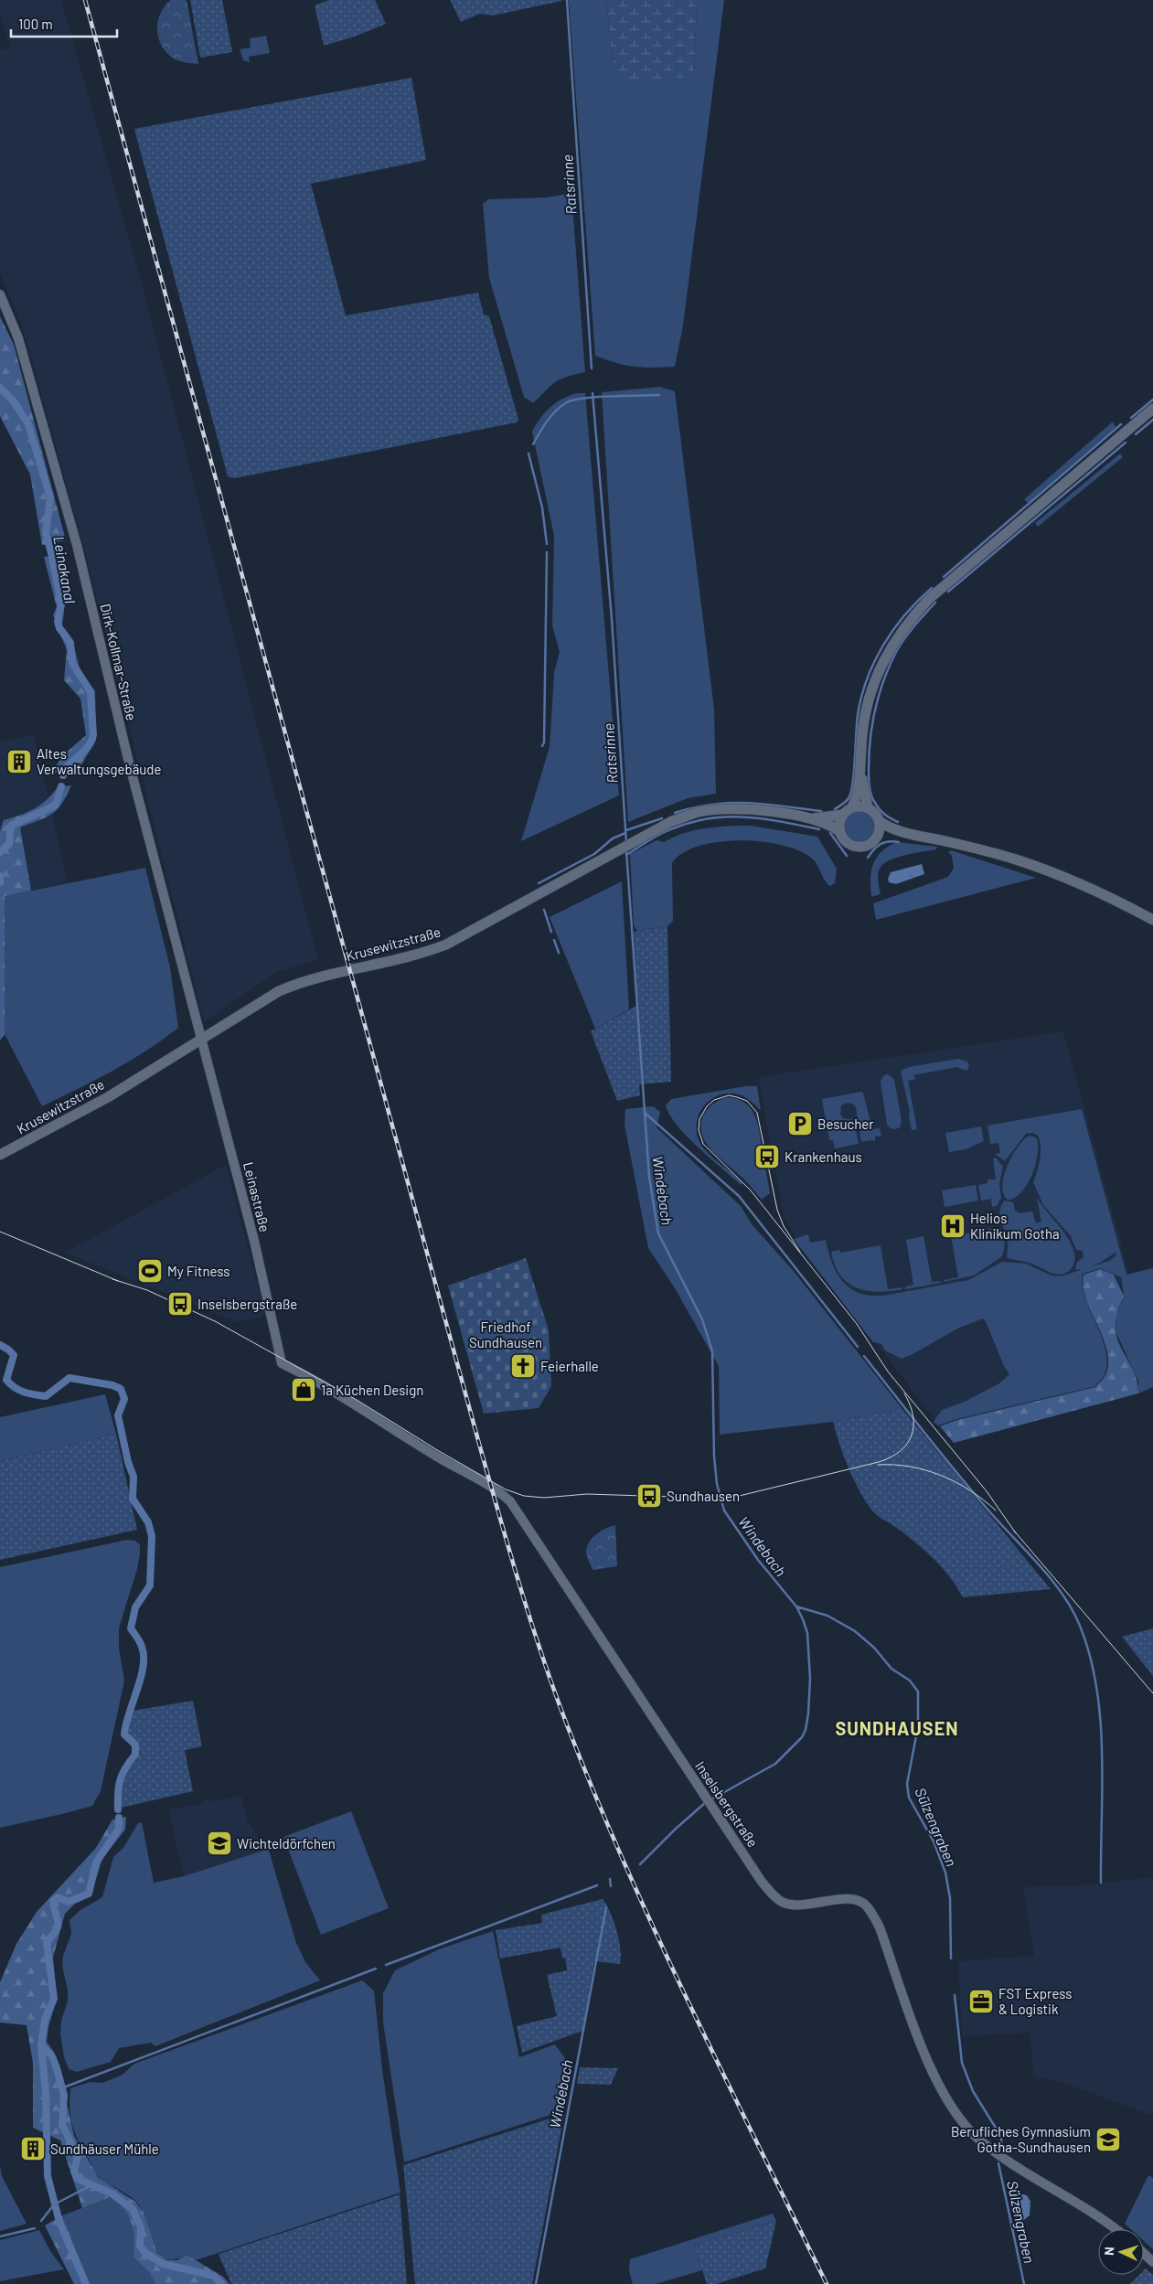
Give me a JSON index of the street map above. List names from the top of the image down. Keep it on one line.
{"streets":{"main road":["Krusewitzstraße"],"street":["Dirk-Kollmar-Straße","Leinastraße","Inselsbergstraße"]},"crossings":[["Dirk-Kollmar-Straße","Krusewitzstraße"],["Dirk-Kollmar-Straße","Leinastraße"],["Krusewitzstraße","Leinastraße"],["Leinastraße","Inselsbergstraße"]],"districts":["SUNDHAUSEN"],"water":["Ratsrinne","Leinakanal","Windebach","Sülzengraben"],"parks":["Friedhof Sundhausen"],"places":{"building":["Altes Verwaltungsgebäude","Sundhäuser Mühle"],"parking":["Besucher"],"bus stop":["Krankenhaus","Inselsbergstraße","Sundhausen"],"hospital":["Helios Klinikum Gotha"],"sports":["My Fitness"],"church":["Feierhalle"],"shop":["1a Küchen Design"],"school or university":["Wichteldörfchen","Berufliches Gymnasium Gotha-Sundhausen"],"office":["FST Express & Logistik"]},"scale_bar":"100 m","north":"left"}
